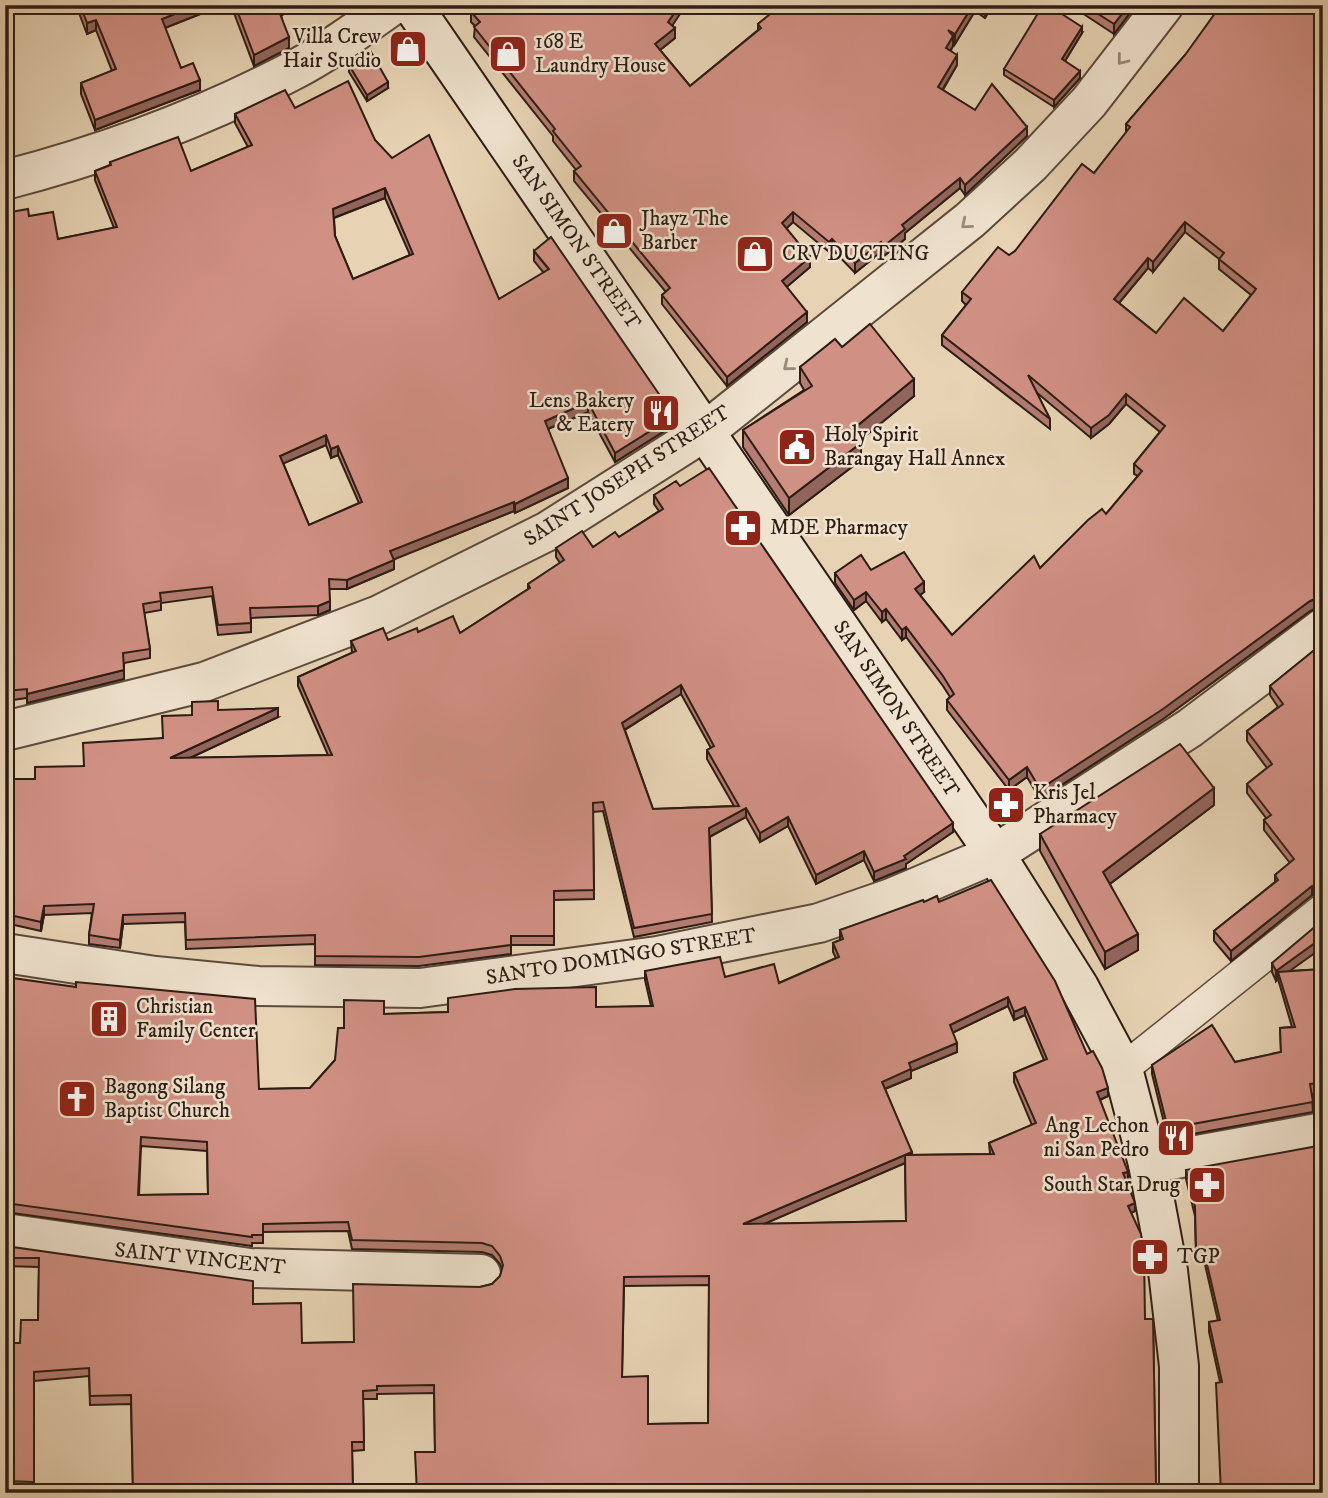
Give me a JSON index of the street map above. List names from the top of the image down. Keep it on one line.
{"streets":{"street":["SAN SIMON STREET","SAINT JOSEPH STREET","SANTO DOMINGO STREET","SAINT VINCENT"]},"crossings":[["SAN SIMON STREET","SAINT JOSEPH STREET"],["SAN SIMON STREET","SANTO DOMINGO STREET"]],"one_way":["SAINT JOSEPH STREET"],"places":{"shop":["Villa Crew Hair Studio","168 E Laundry House","Jhayz The Barber","CRV DUCTING"],"restaurant":["Lens Bakery & Eatery","Ang Lechon ni San Pedro"],"public building":["Holy Spirit Barangay Hall Annex"],"pharmacy":["MDE Pharmacy","Kris Jel Pharmacy","South Star Drug","TGP"],"building":["Christian Family Center"],"church":["Bagong Silang Baptist Church"]}}
